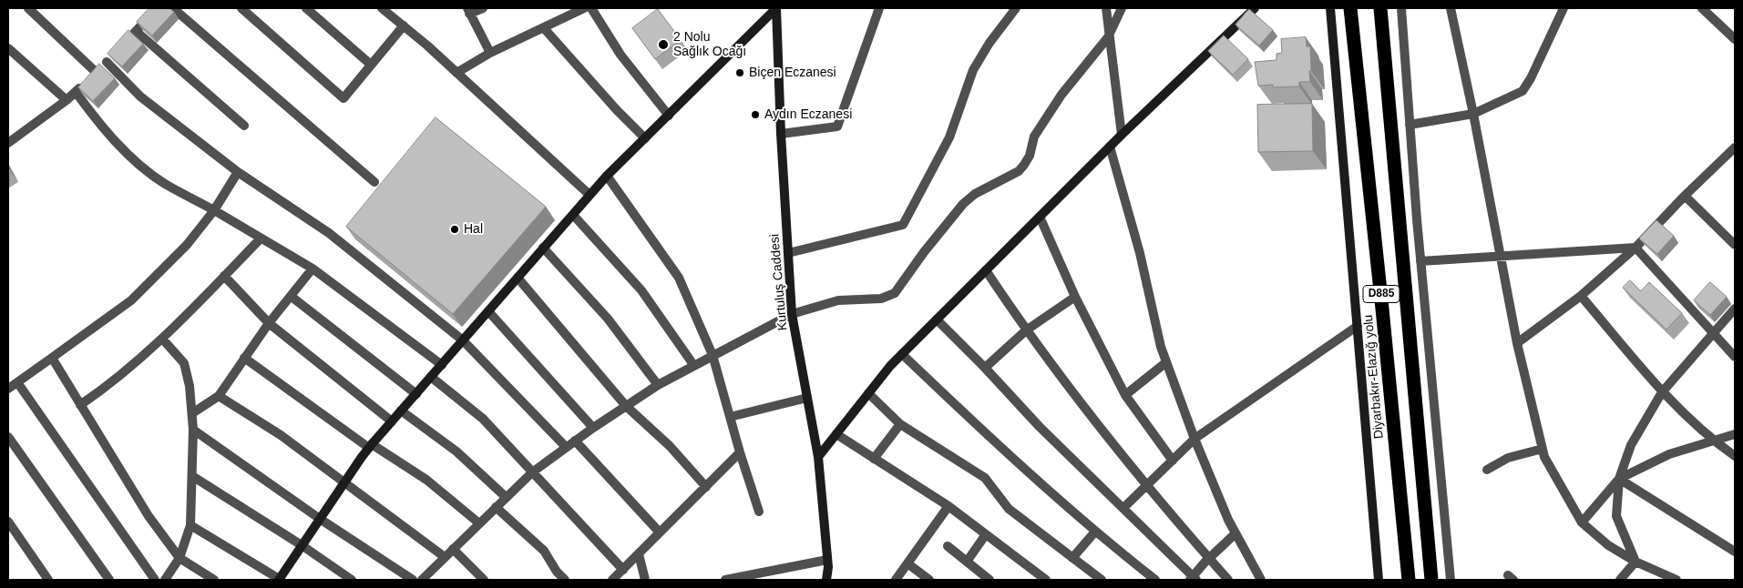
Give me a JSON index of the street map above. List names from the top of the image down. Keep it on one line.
{"streets":{"highway":["D885","Diyarbakır-Elazığ yolu"],"street":["Kurtuluş Caddesi"]},"places":["2 Nolu Sağlık Ocağı","Biçen Eczanesi","Aydın Eczanesi","Hal"]}
